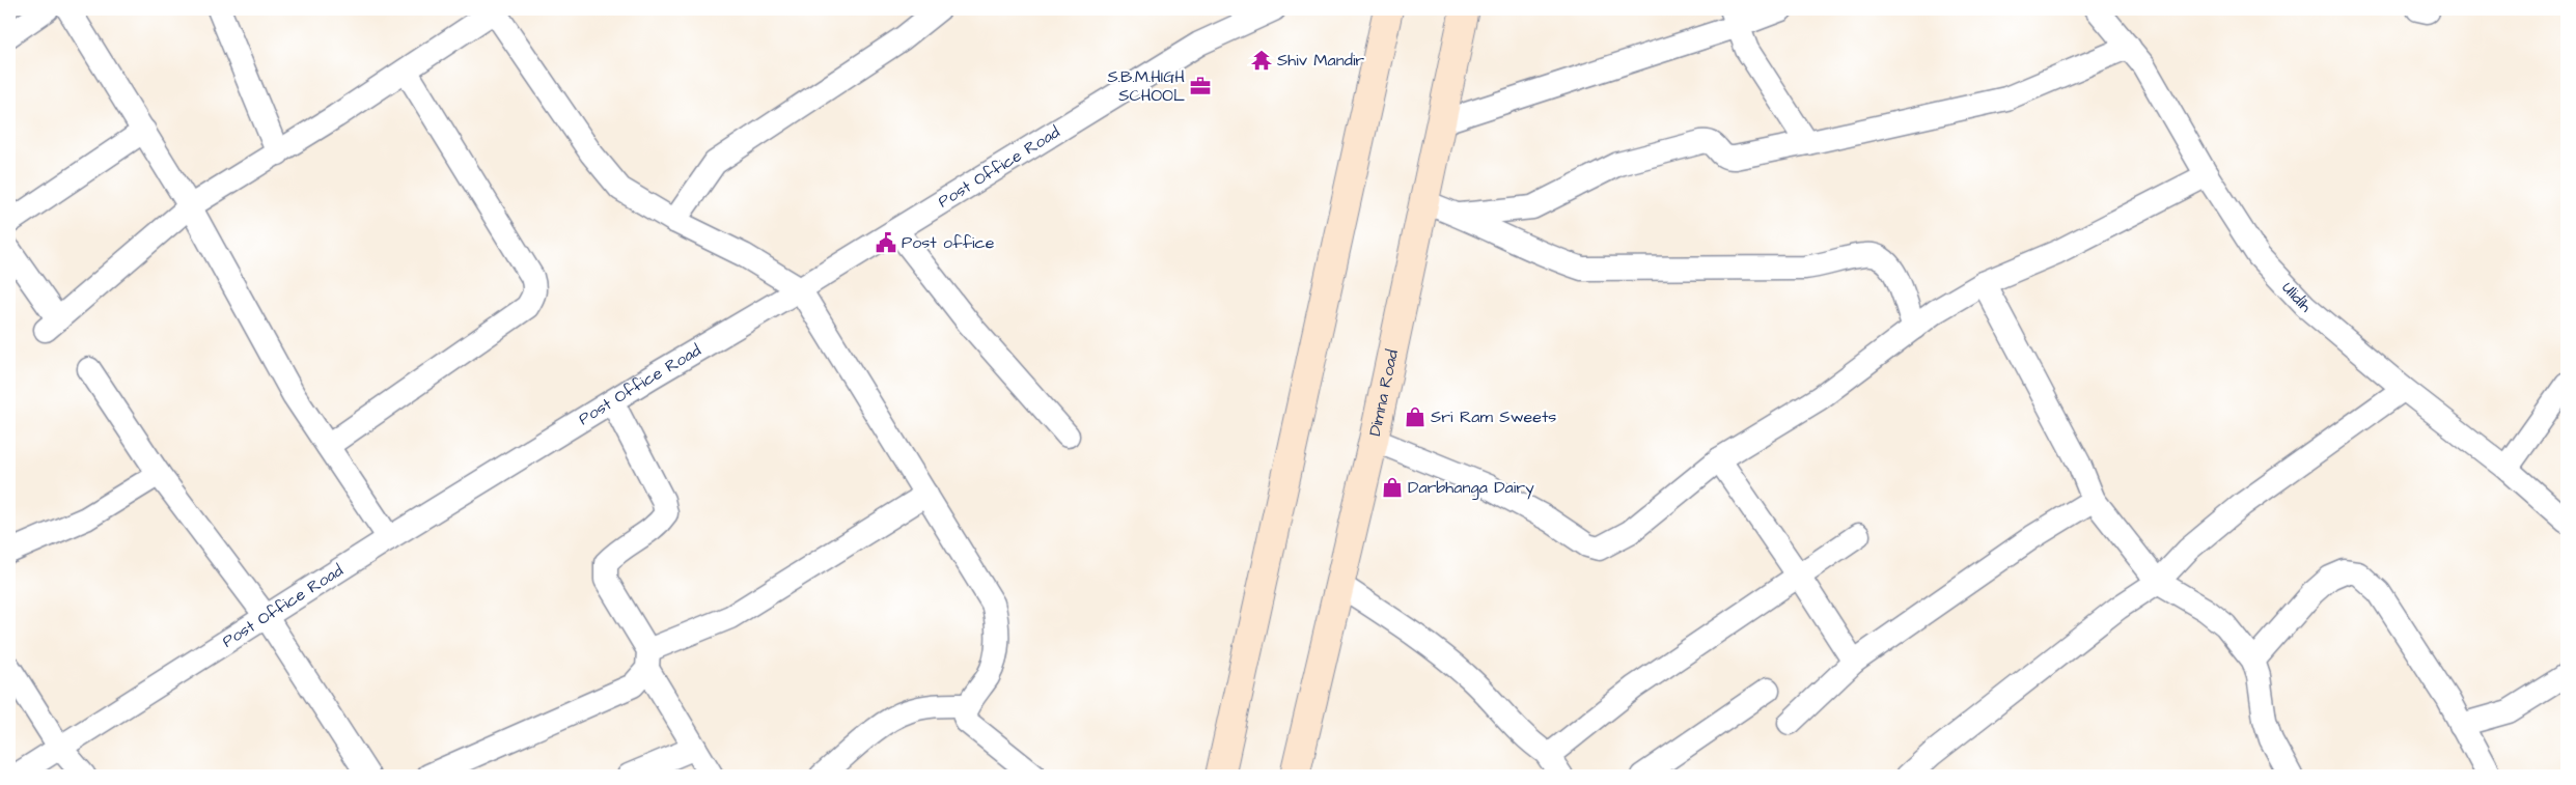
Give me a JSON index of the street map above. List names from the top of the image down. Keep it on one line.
{"streets":{"street":["Post Office Road","Ulidih","Dimna Road"]},"places":{"temple":["Shiv Mandir"],"office":["S.B.M.HIGH SCHOOL"],"public building":["Post office"],"shop":["Sri Ram Sweets","Darbhanga Dairy"]}}
